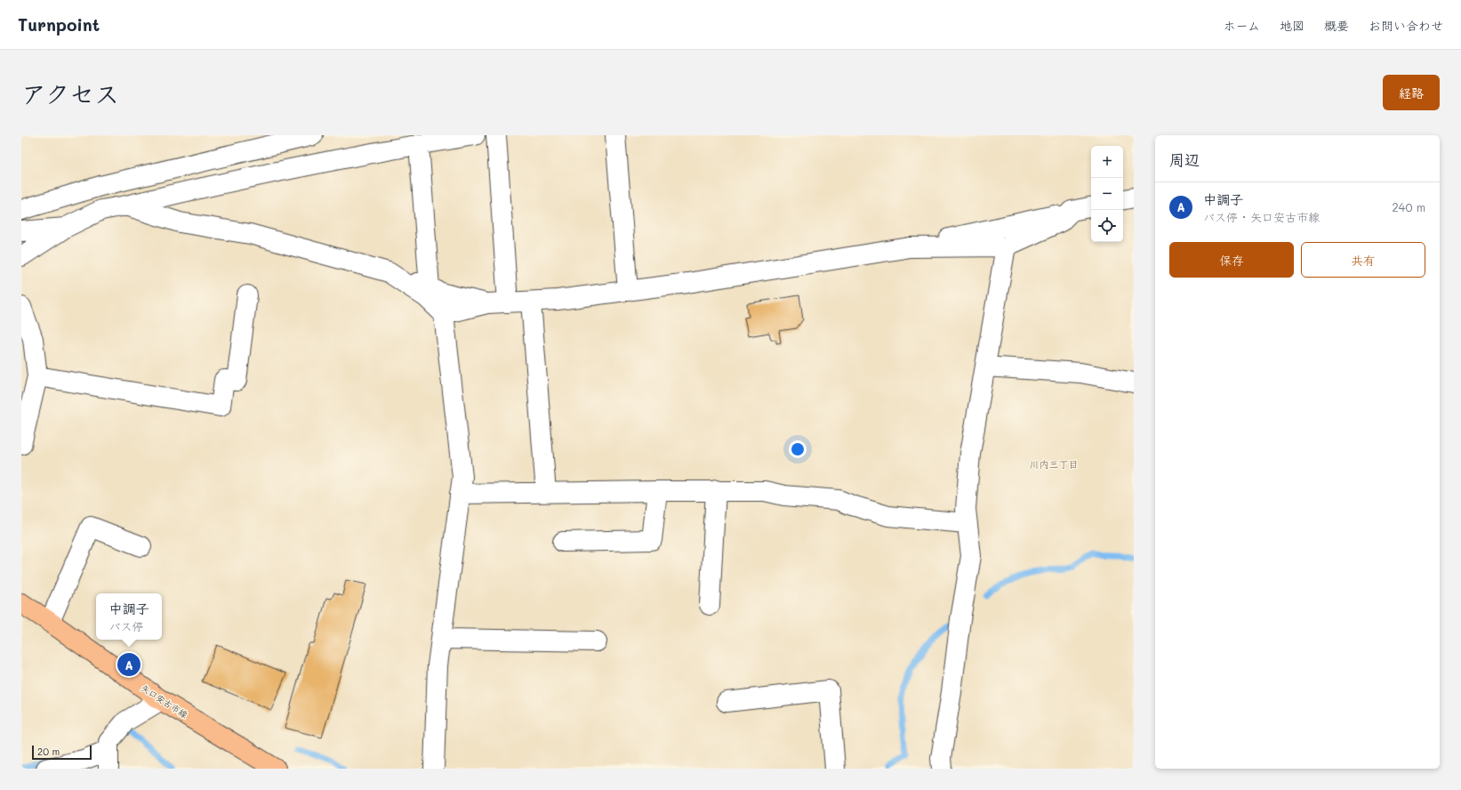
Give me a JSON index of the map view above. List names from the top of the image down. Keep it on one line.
{"streets":{"main road":["矢口安古市線"]},"districts":["川内三丁目"],"scale_bar":"20 m","page":{"header":"Turnpoint","nav":["ホーム","地図","概要","お問い合わせ"],"title":"アクセス","buttons":["経路",["保存","共有"]],"heading":"周辺","map_buttons":["+","−"],"list":[{"mark":"A","name":"中調子","note":"バス停 · 矢口安古市線","value":"240 m"}],"popup":["中調子","バス停"],"pins":"A","scale":"20 m"}}
